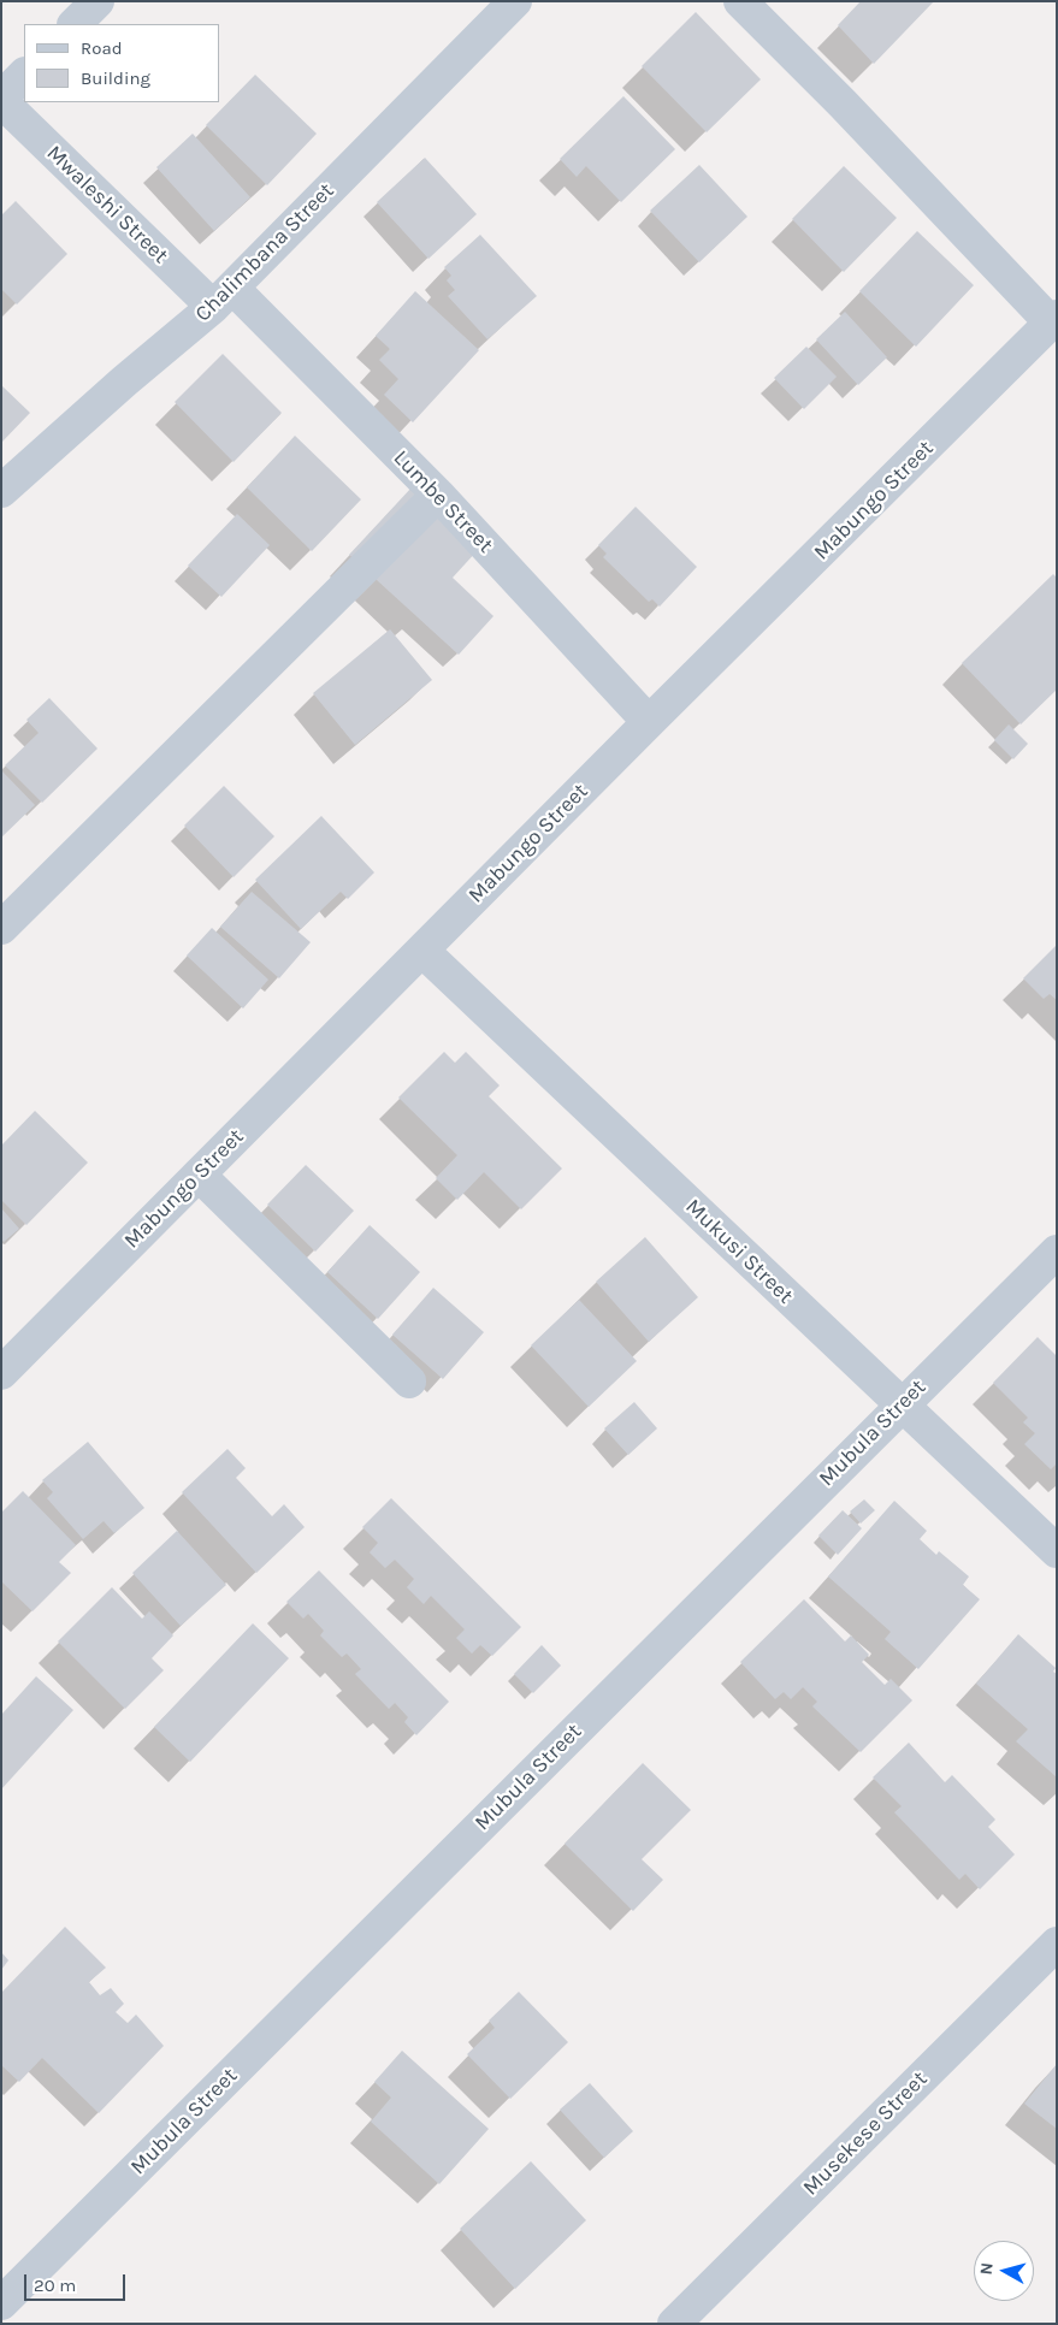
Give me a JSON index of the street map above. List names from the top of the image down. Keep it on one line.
{"streets":{"street":["Mwaleshi Street","Chalimbana Street","Mabungo Street","Lumbe Street","Mukusi Street","Mubula Street","Musekese Street"]},"crossings":[["Mwaleshi Street","Chalimbana Street"],["Mwaleshi Street","Lumbe Street"],["Chalimbana Street","Lumbe Street"],["Mabungo Street","Lumbe Street"],["Mabungo Street","Mukusi Street"],["Mukusi Street","Mubula Street"]],"legend":["Road","Building"],"scale_bar":"20 m","north":"left"}
